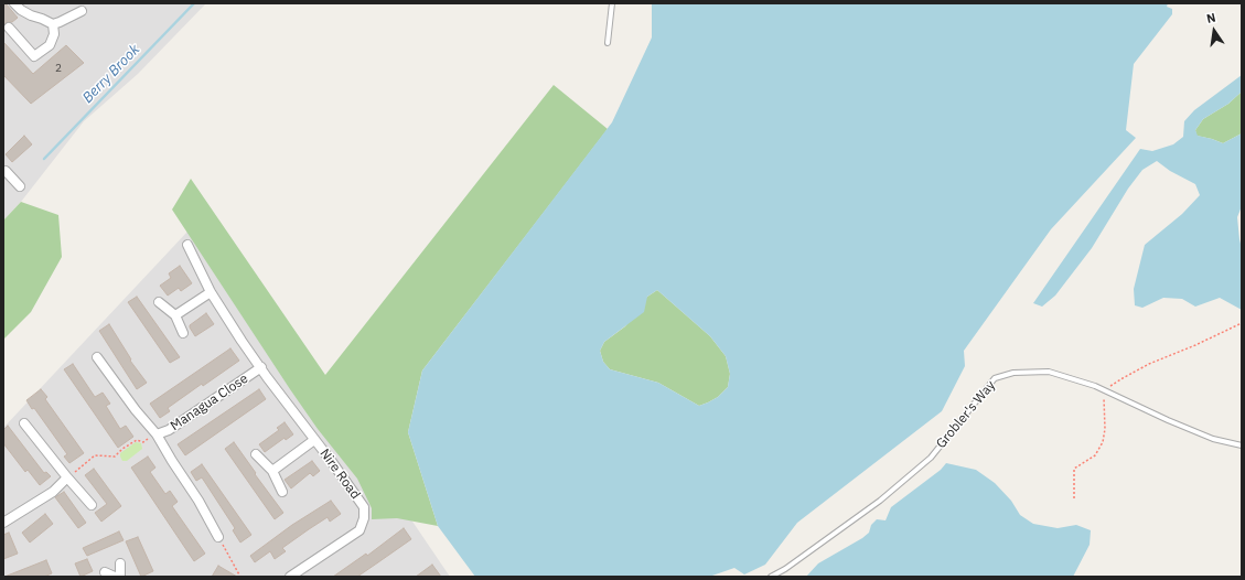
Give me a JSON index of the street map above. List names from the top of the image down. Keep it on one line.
{"streets":{"street":["Managua Close","Nire Road"],"lane":["Grobler's Way"]},"crossings":[["Managua Close","Nire Road"]],"water":["Berry Brook"],"house_numbers":["2"],"north":"top"}
